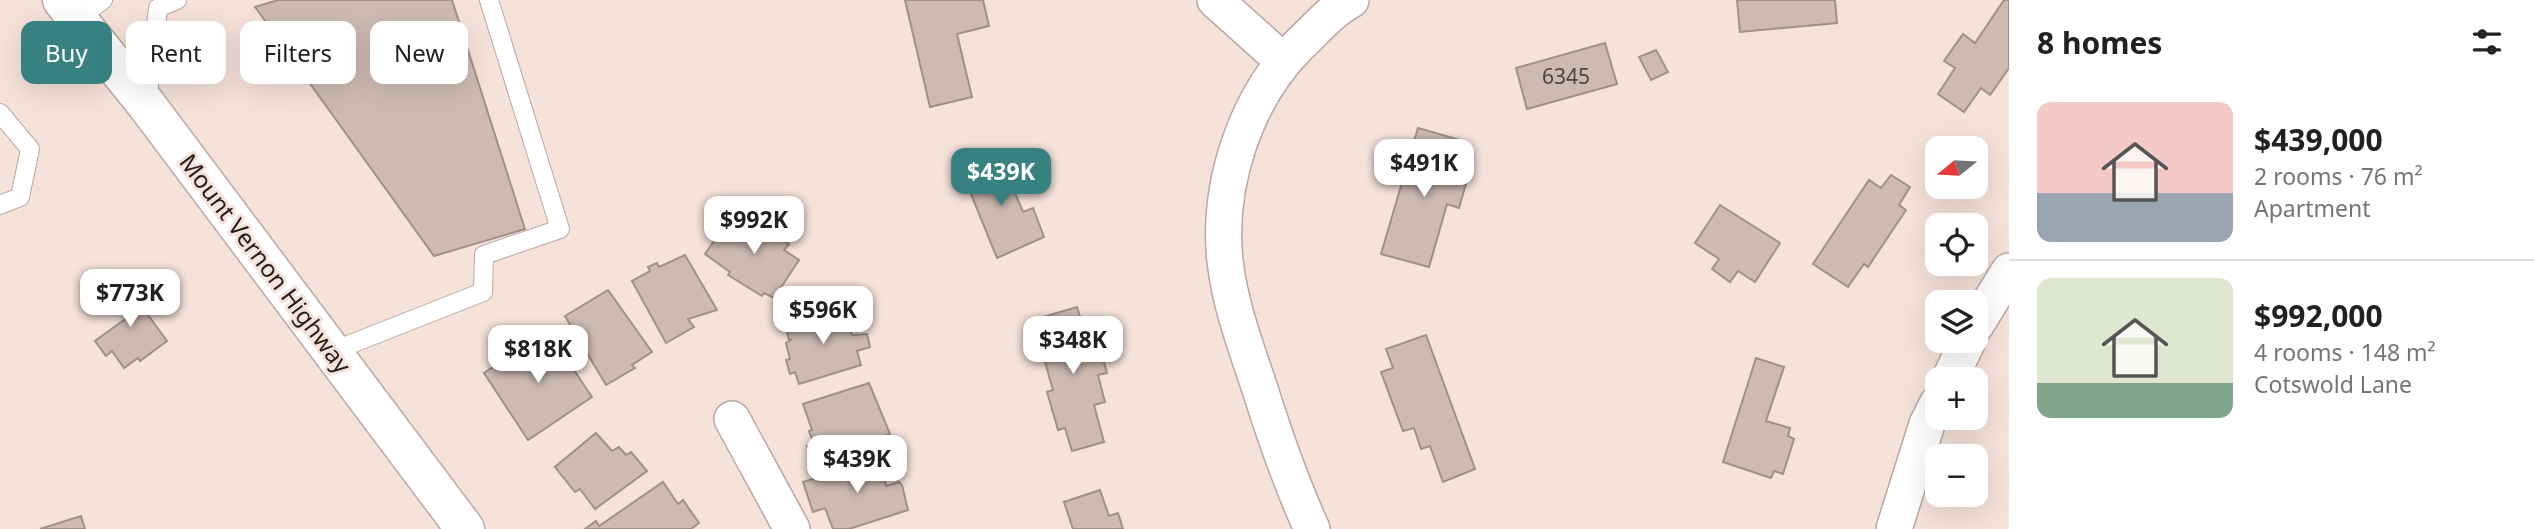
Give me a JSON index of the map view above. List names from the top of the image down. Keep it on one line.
{"streets":{"main road":["Mount Vernon Highway"]},"house_numbers":["6345"],"north":"left","page":{"heading":"8 homes","chip":["Buy","Rent","Filters","New"],"list":[{"name":"$439,000","note":"2 rooms · 76 m² · Apartment"},{"name":"$992,000","note":"4 rooms · 148 m² · Cotswold Lane"}],"map_buttons":["+","−"],"price":["$491K","$439K","$992K","$773K","$596K","$348K","$818K","$439K"]}}
